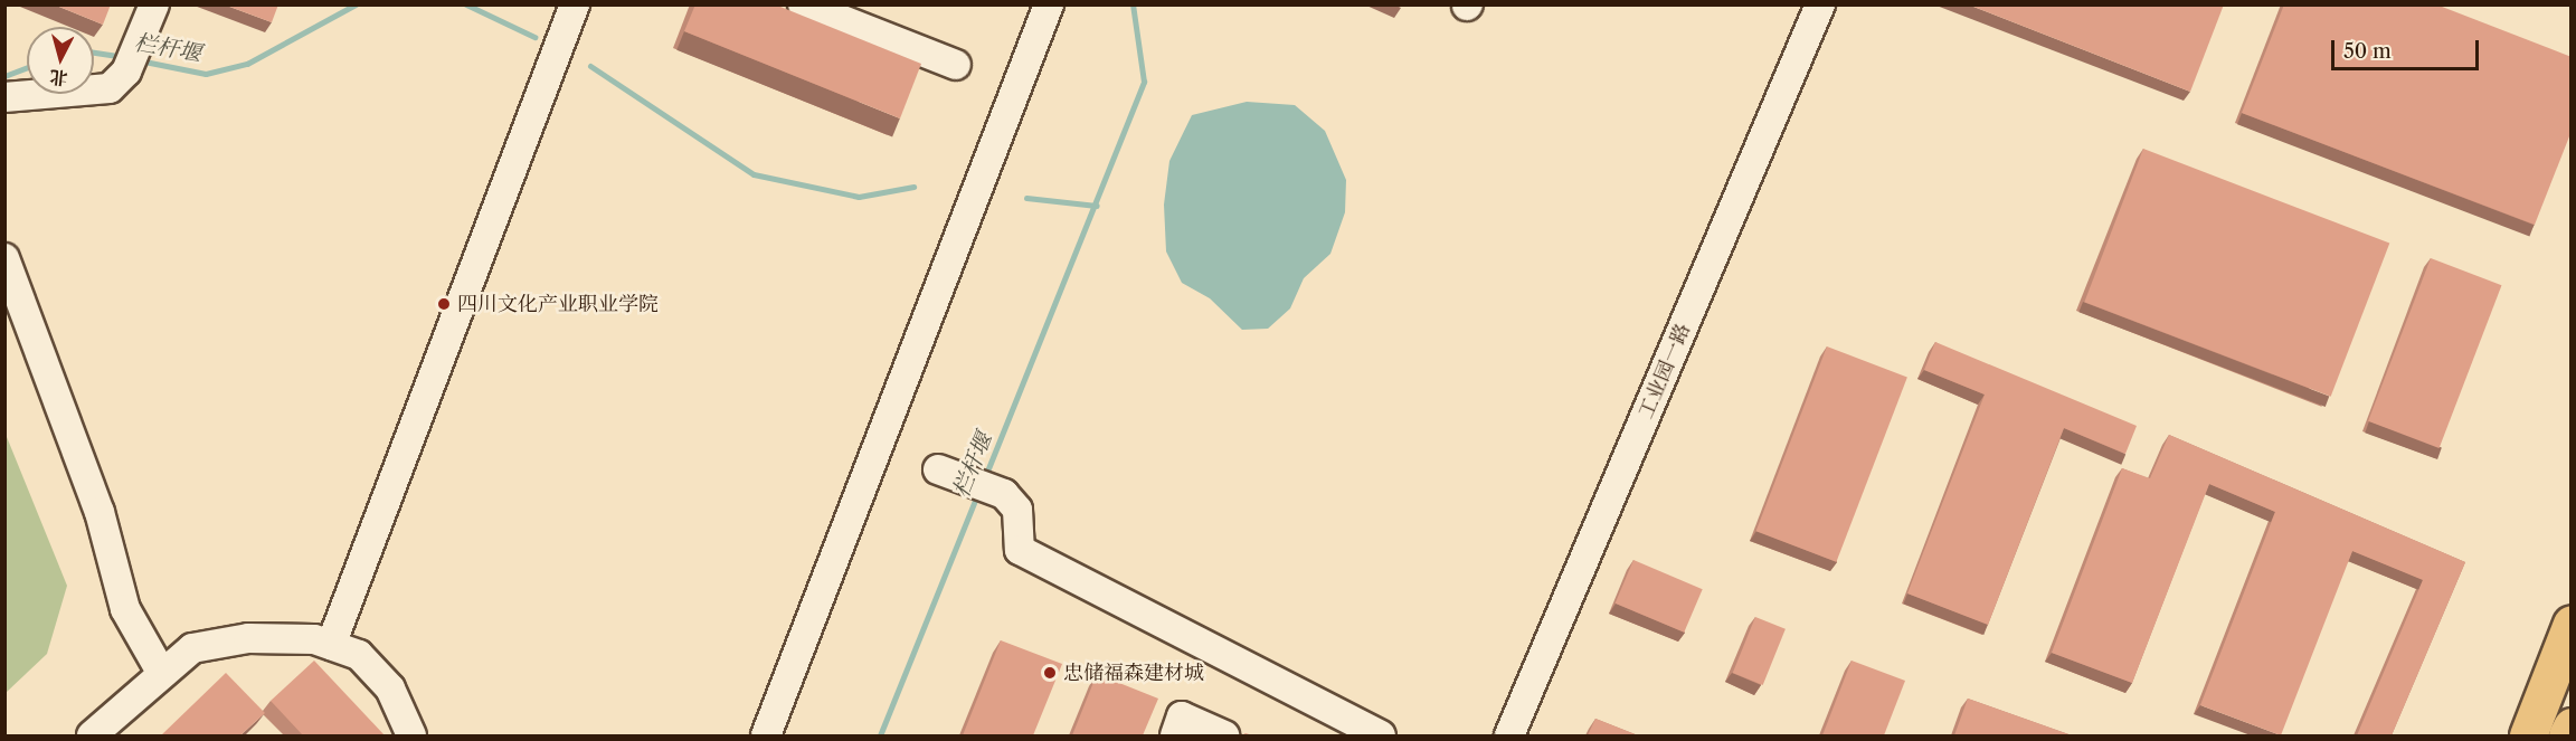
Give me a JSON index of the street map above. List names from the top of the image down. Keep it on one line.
{"streets":{"street":["工业园一路"]},"water":["栏杆堰"],"places":["四川文化产业职业学院","忠储福森建材城"],"scale_bar":"50 m","north":"bottom"}
